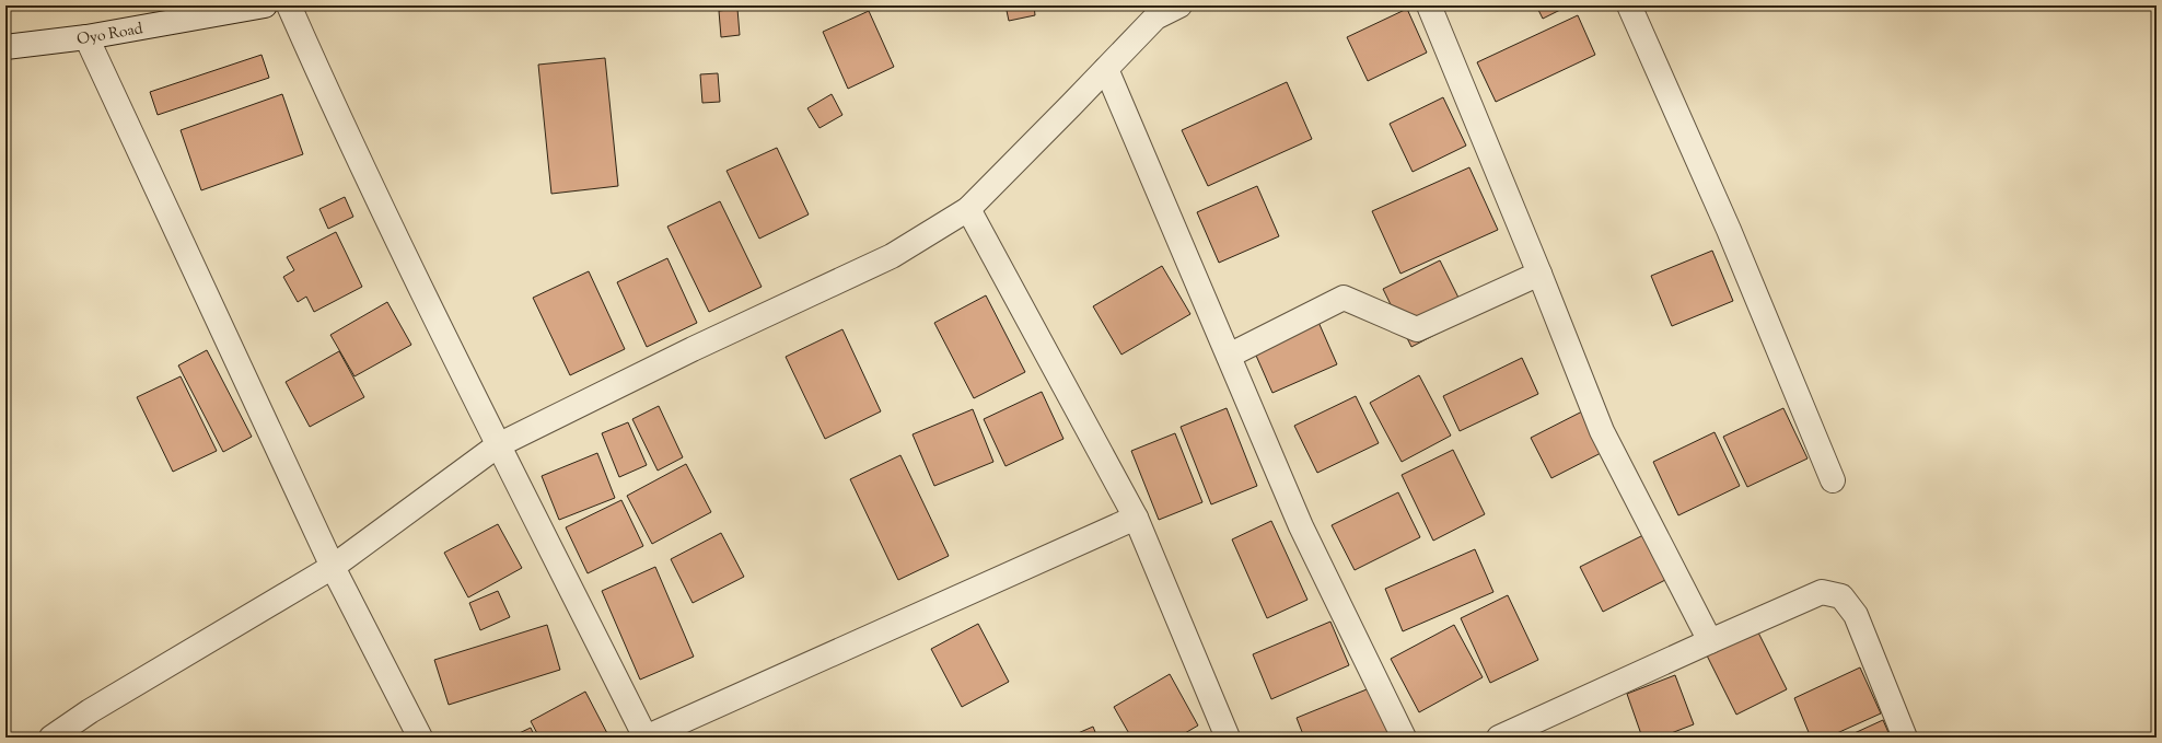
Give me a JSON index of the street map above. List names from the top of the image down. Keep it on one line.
{"streets":{"street":["Oyo Road"]}}
